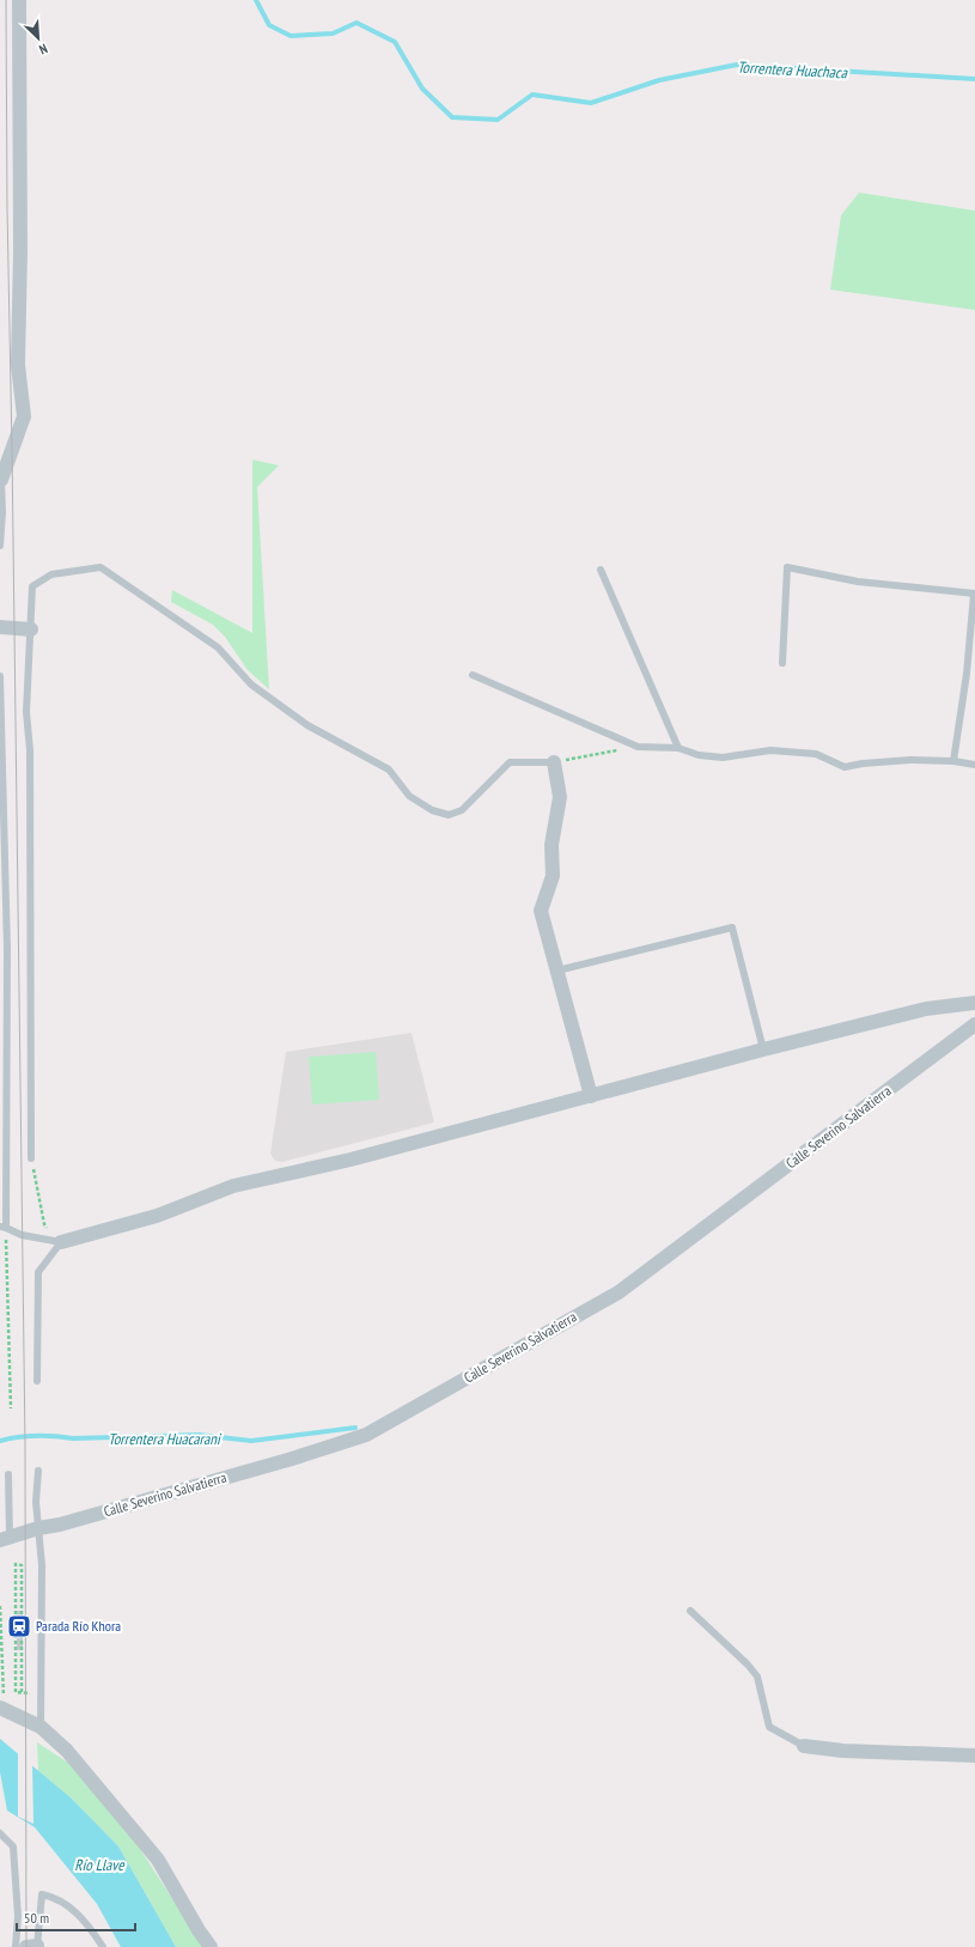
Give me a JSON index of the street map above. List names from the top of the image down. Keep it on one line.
{"streets":{"street":["Calle Severino Salvatierra"]},"water":["Torrentera Huachaca","Torrentera Huacarani","Río Llave"],"places":{"station":["Parada Río Khora"]},"scale_bar":"50 m","north":"bottom right"}
